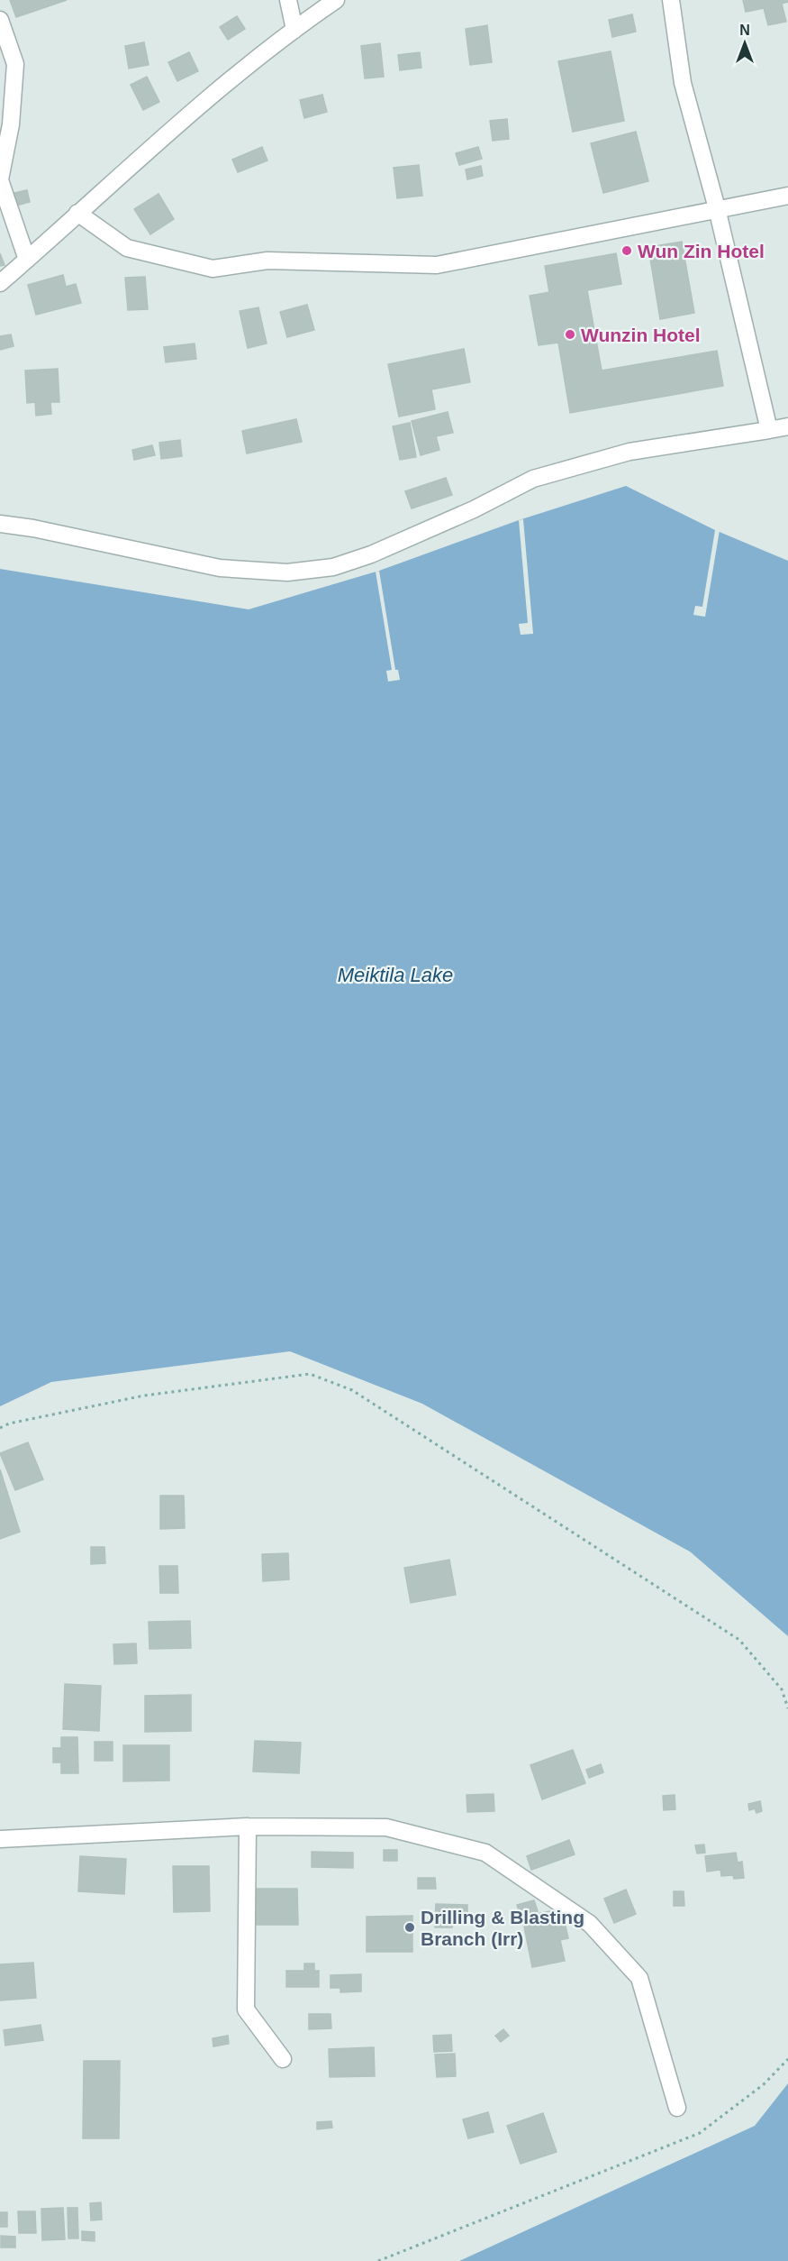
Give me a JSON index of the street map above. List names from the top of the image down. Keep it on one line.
{"water":["Meiktila Lake"],"places":["Wun Zin Hotel","Wunzin Hotel","Drilling & Blasting Branch (Irr)"],"north":"top"}
